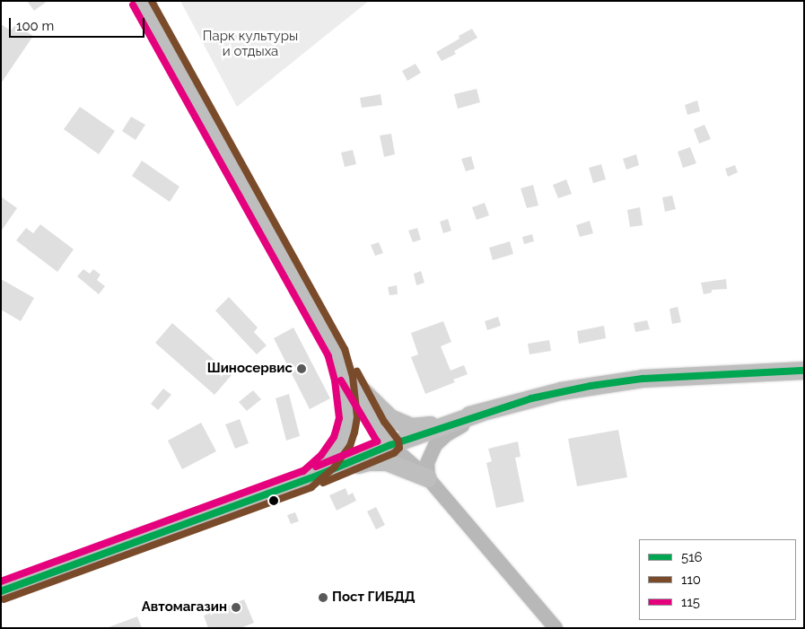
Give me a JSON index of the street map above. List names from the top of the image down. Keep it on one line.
{"parks":["Парк культуры и отдыха"],"places":["Шиносервис","Пост ГИБДД","Автомагазин"],"lines":["transit line 110","transit line 115","transit line 516"],"legend":["516","110","115"],"scale_bar":"100 m"}
